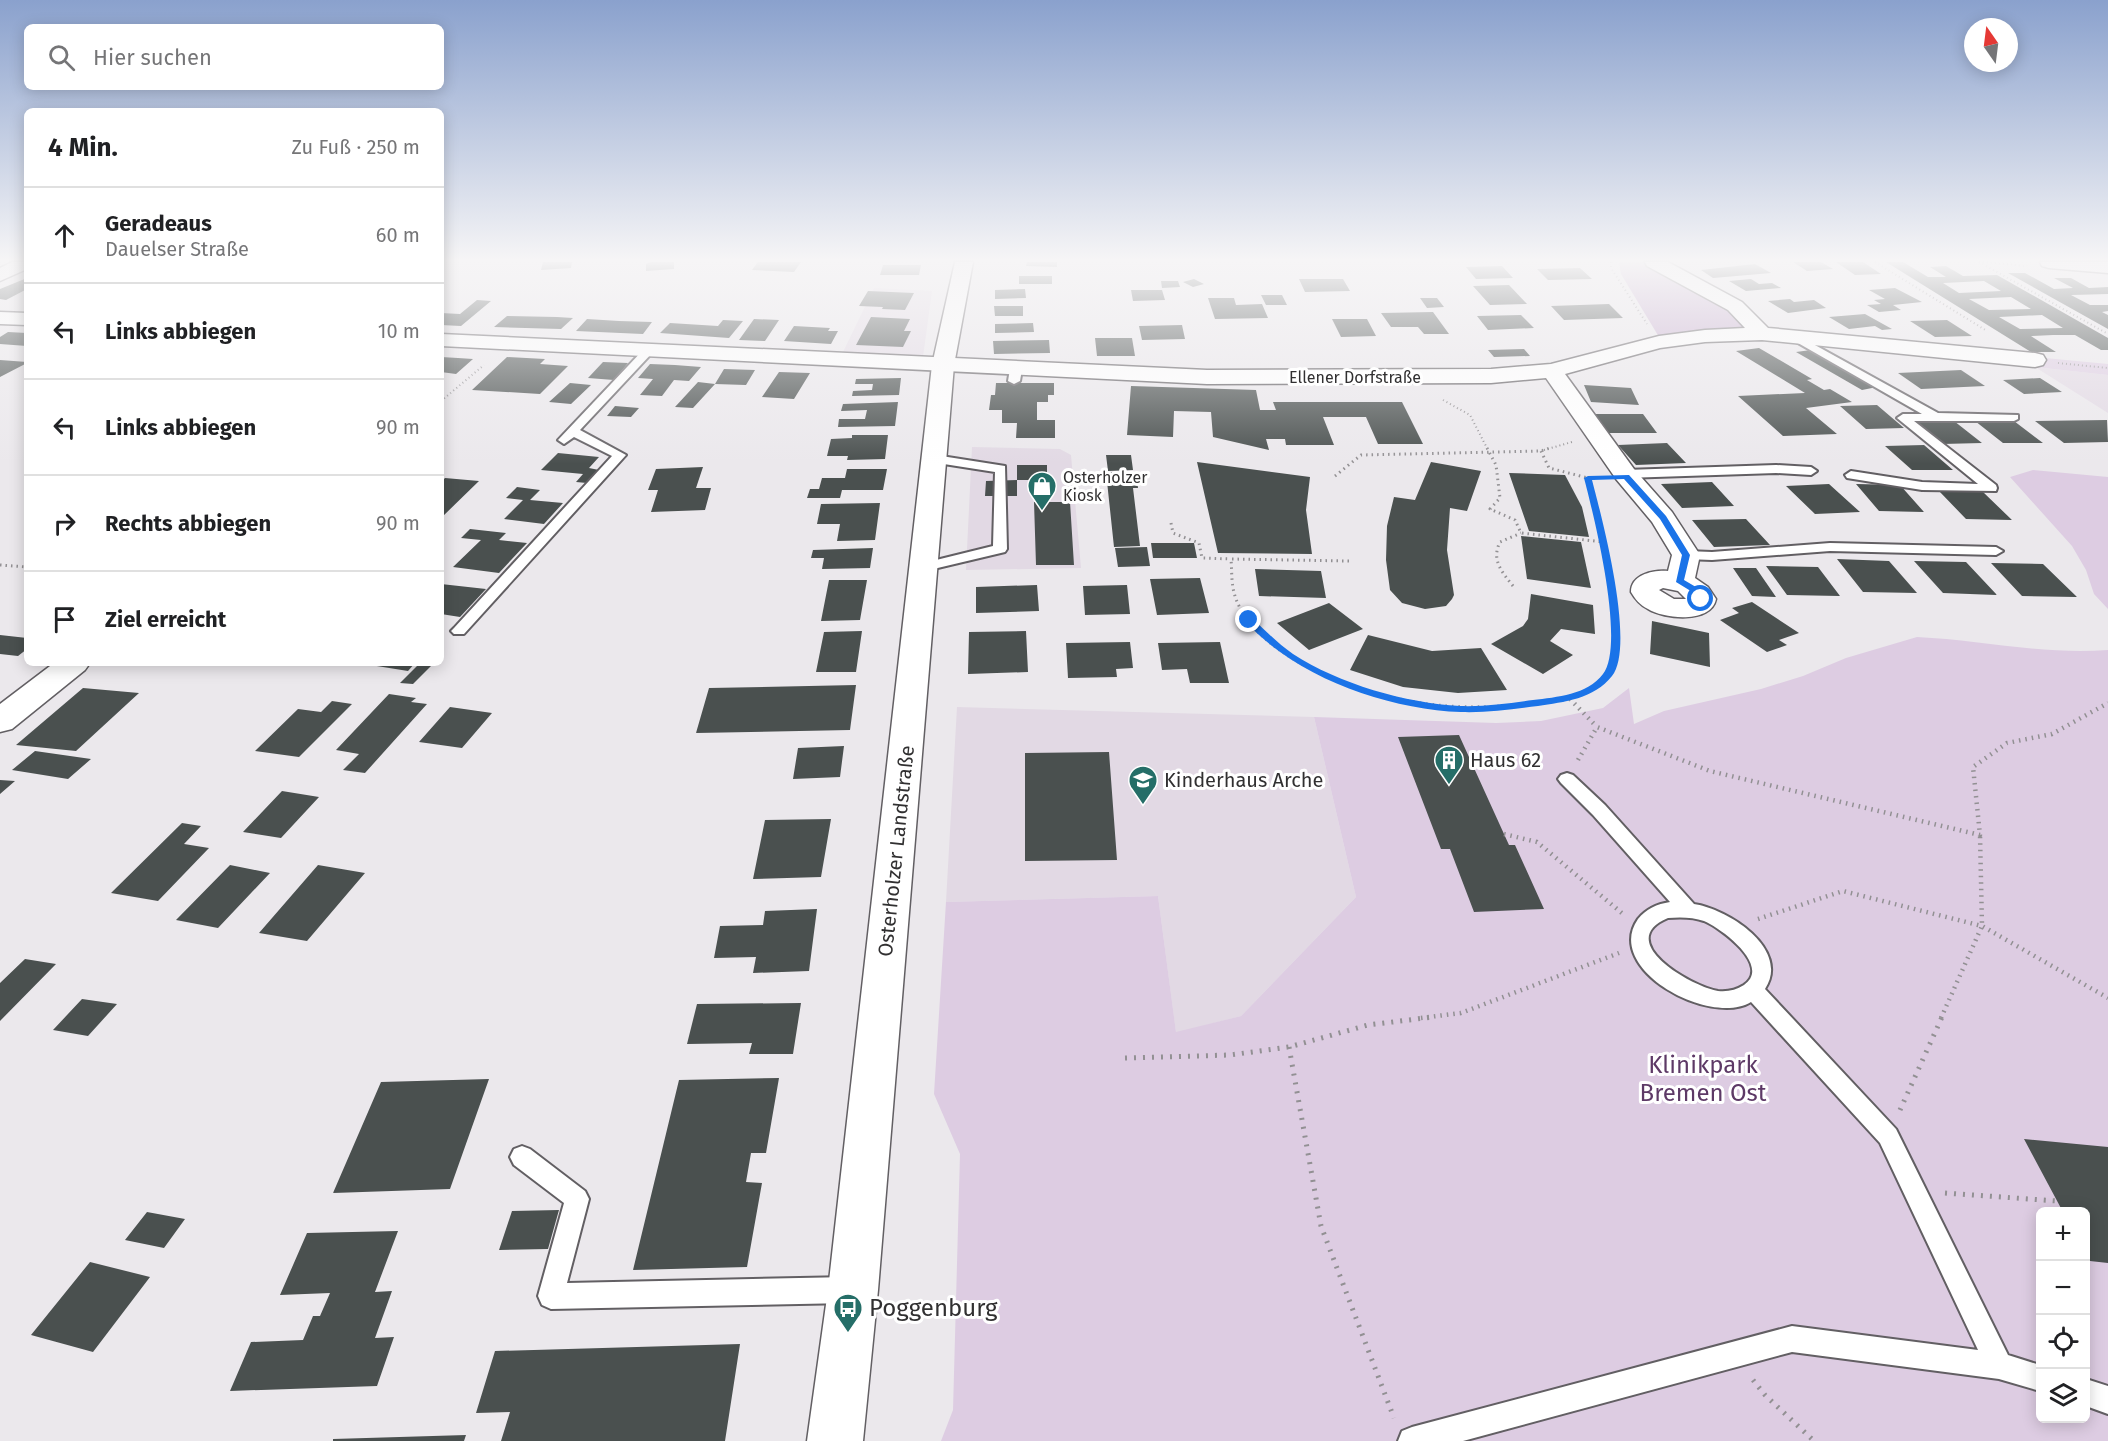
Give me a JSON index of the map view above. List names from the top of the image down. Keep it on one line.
{"streets":{"street":["Ellener Dorfstraße","Osterholzer Landstraße"]},"crossings":[["Ellener Dorfstraße","Osterholzer Landstraße"]],"parks":["Klinikpark Bremen Ost"],"places":{"shop":["Osterholzer Kiosk"],"building":["Haus 62"],"school or university":["Kinderhaus Arche"],"bus stop":["Poggenburg"]},"north":"top","page":{"search":"Hier suchen","heading":["4 Min.","Zu Fuß · 250 m"],"list":[["Geradeaus","Dauelser Straße","60 m"],["Links abbiegen","10 m"],["Links abbiegen","90 m"],["Rechts abbiegen","90 m"],"Ziel erreicht"],"map_buttons":["+","−"]}}
